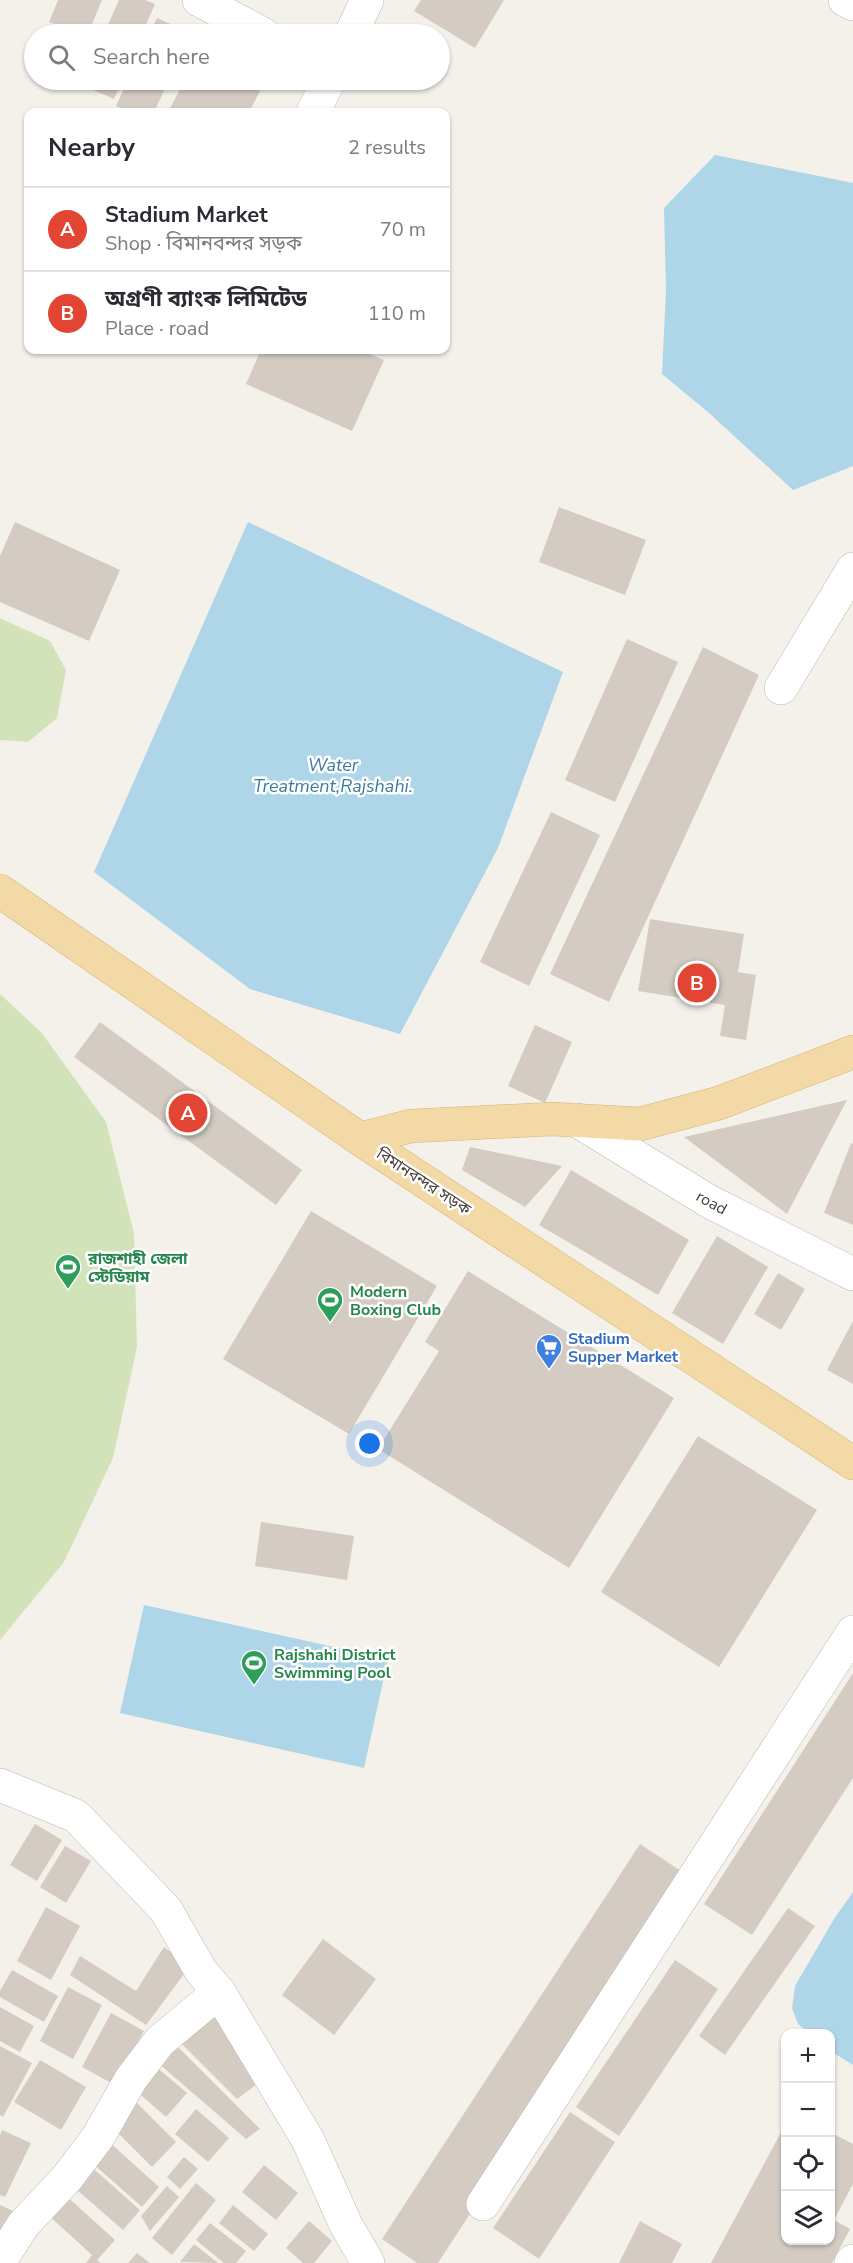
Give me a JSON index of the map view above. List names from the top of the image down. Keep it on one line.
{"streets":{"main road":["বিমানবন্দর সড়ক"],"street":["road"]},"water":["Water Treatment,Rajshahi."],"places":{"sports":["রাজশাহী জেলা স্টেডিয়াম","Modern Boxing Club","Rajshahi District Swimming Pool"],"supermarket":["Stadium Supper Market"]},"page":{"search":"Search here","heading":["Nearby","2 results"],"list":[{"mark":"A","name":"Stadium Market","note":"Shop · বিমানবন্দর সড়ক","value":"70 m"},{"mark":"B","name":"অগ্রণী ব্যাংক লিমিটেড","note":"Place · road","value":"110 m"}],"pins":["B","A"],"map_buttons":["+","−"]}}
